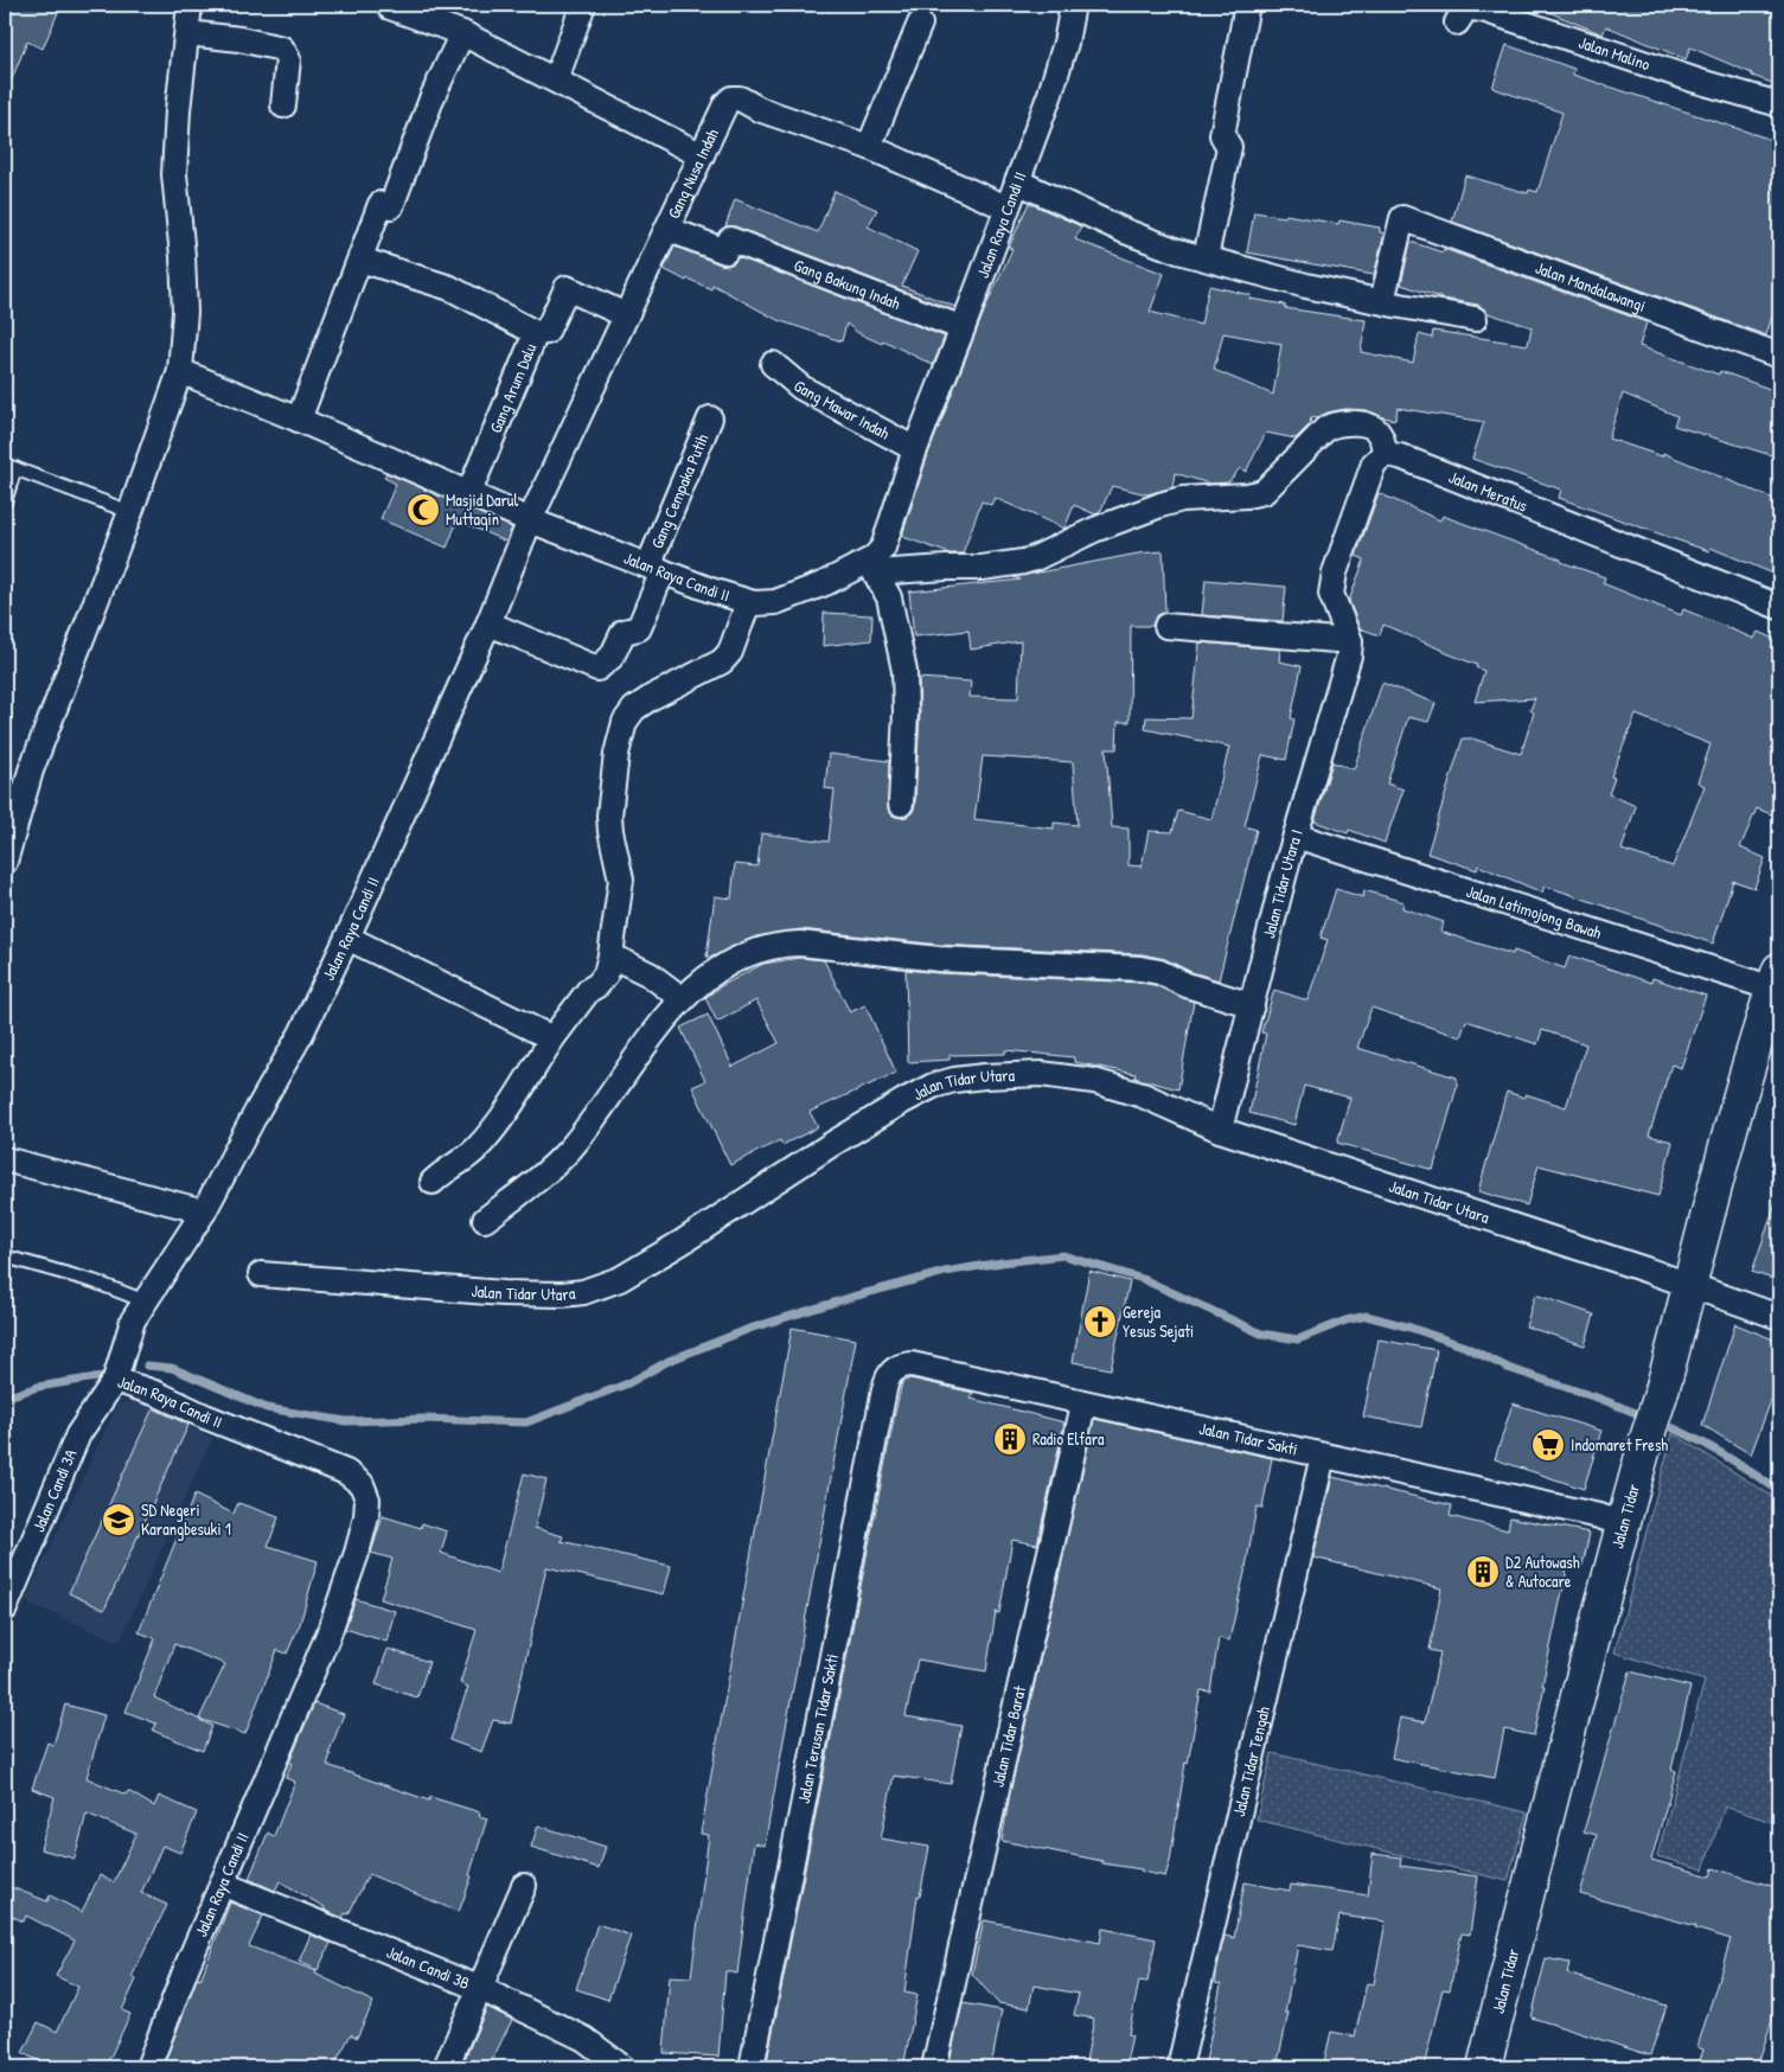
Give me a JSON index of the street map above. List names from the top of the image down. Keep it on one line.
{"streets":{"main road":["Jalan Tidar"],"street":["Jalan Malino","Gang Nusa Indah","Jalan Raya Candi II","Gang Bakung Indah","Jalan Mandalawangi","Gang Arum Dalu","Gang Mawar Indah","Gang Cempaka Putih","Jalan Meratus","Jalan Tidar Utara I","Jalan Latimojong Bawah","Jalan Tidar Utara","Jalan Tidar Sakti","Jalan Candi 3A","Jalan Terusan Tidar Sakti","Jalan Tidar Barat","Jalan Tidar Tengah","Jalan Candi 3B"]},"crossings":[["Gang Nusa Indah","Jalan Raya Candi II"],["Gang Nusa Indah","Gang Bakung Indah"],["Gang Nusa Indah","Gang Arum Dalu"],["Jalan Raya Candi II","Gang Bakung Indah"],["Jalan Raya Candi II","Gang Mawar Indah"],["Jalan Raya Candi II","Gang Cempaka Putih"],["Jalan Raya Candi II","Jalan Candi 3A"],["Jalan Raya Candi II","Jalan Candi 3B"],["Jalan Tidar Utara I","Jalan Latimojong Bawah"],["Jalan Tidar Utara I","Jalan Tidar Utara"],["Jalan Latimojong Bawah","Jalan Tidar"],["Jalan Tidar Utara","Jalan Tidar"],["Jalan Tidar Sakti","Jalan Tidar"],["Jalan Tidar Sakti","Jalan Terusan Tidar Sakti"],["Jalan Tidar Sakti","Jalan Tidar Barat"],["Jalan Tidar Sakti","Jalan Tidar Tengah"]],"places":{"mosque":["Masjid Darul Muttaqin"],"church":["Gereja Yesus Sejati"],"building":["Radio Elfara","D2 Autowash & Autocare"],"supermarket":["Indomaret Fresh"],"school or university":["SD Negeri Karangbesuki 1"]}}
